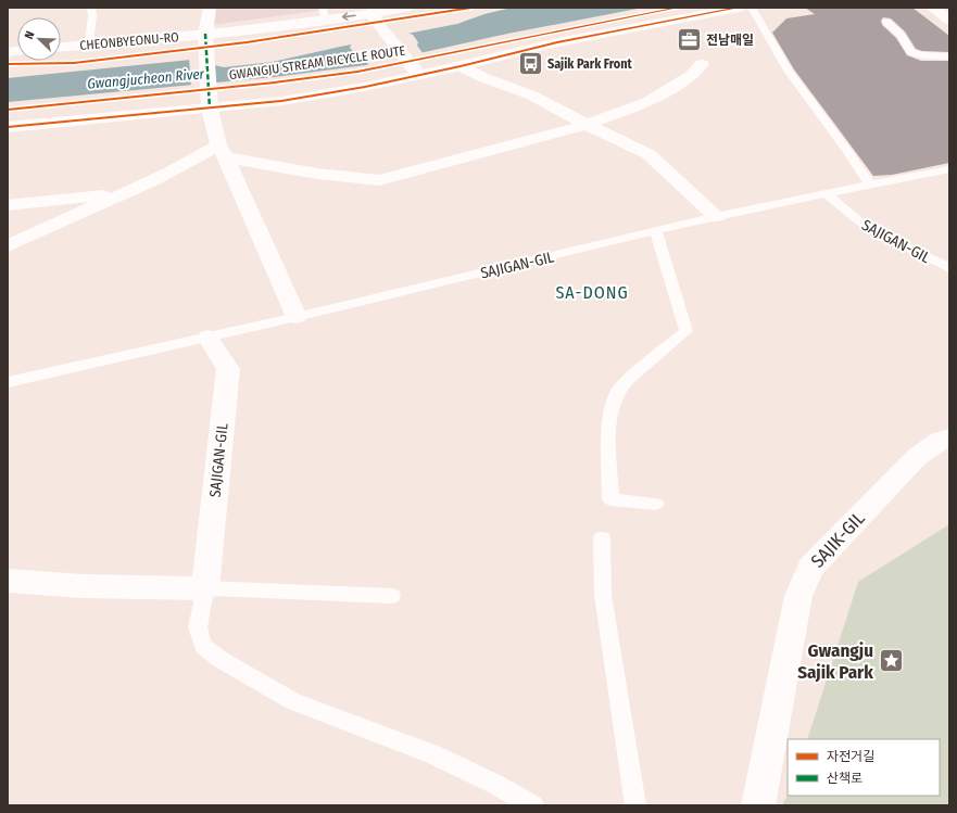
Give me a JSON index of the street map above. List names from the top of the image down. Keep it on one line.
{"streets":{"street":["CHEONBYEONU-RO","SAJIGAN-GIL","SAJIK-GIL"],"cycle path":["GWANGJU STREAM BICYCLE ROUTE"]},"districts":["SA-DONG"],"water":["Gwangjucheon River"],"places":{"office":["전남매일"],"bus stop":["Sajik Park Front"],"place":["Gwangju Sajik Park"]},"legend":["자전거길","산책로"],"north":"top left"}
